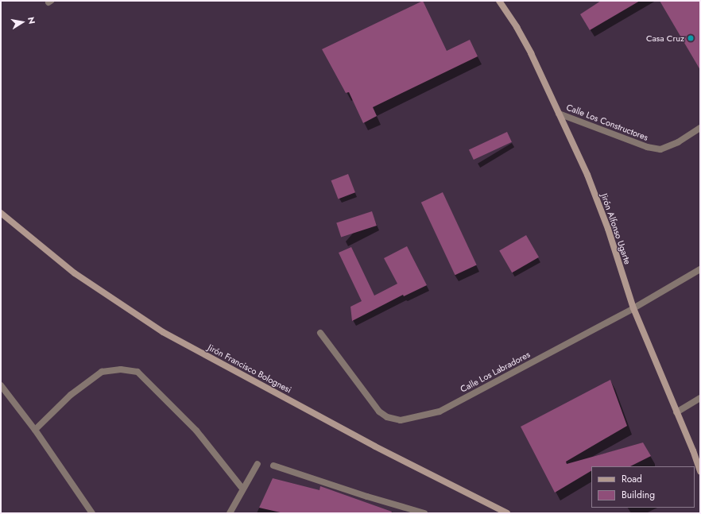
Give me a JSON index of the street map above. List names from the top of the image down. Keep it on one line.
{"streets":{"street":["Calle Los Constructores","Jirón Alfonso Ugarte","Jirón Francisco Bolognesi","Calle Los Labradores"]},"crossings":[["Calle Los Constructores","Jirón Alfonso Ugarte"],["Jirón Alfonso Ugarte","Calle Los Labradores"]],"places":["Casa Cruz"],"legend":["Road","Building"],"north":"right"}
